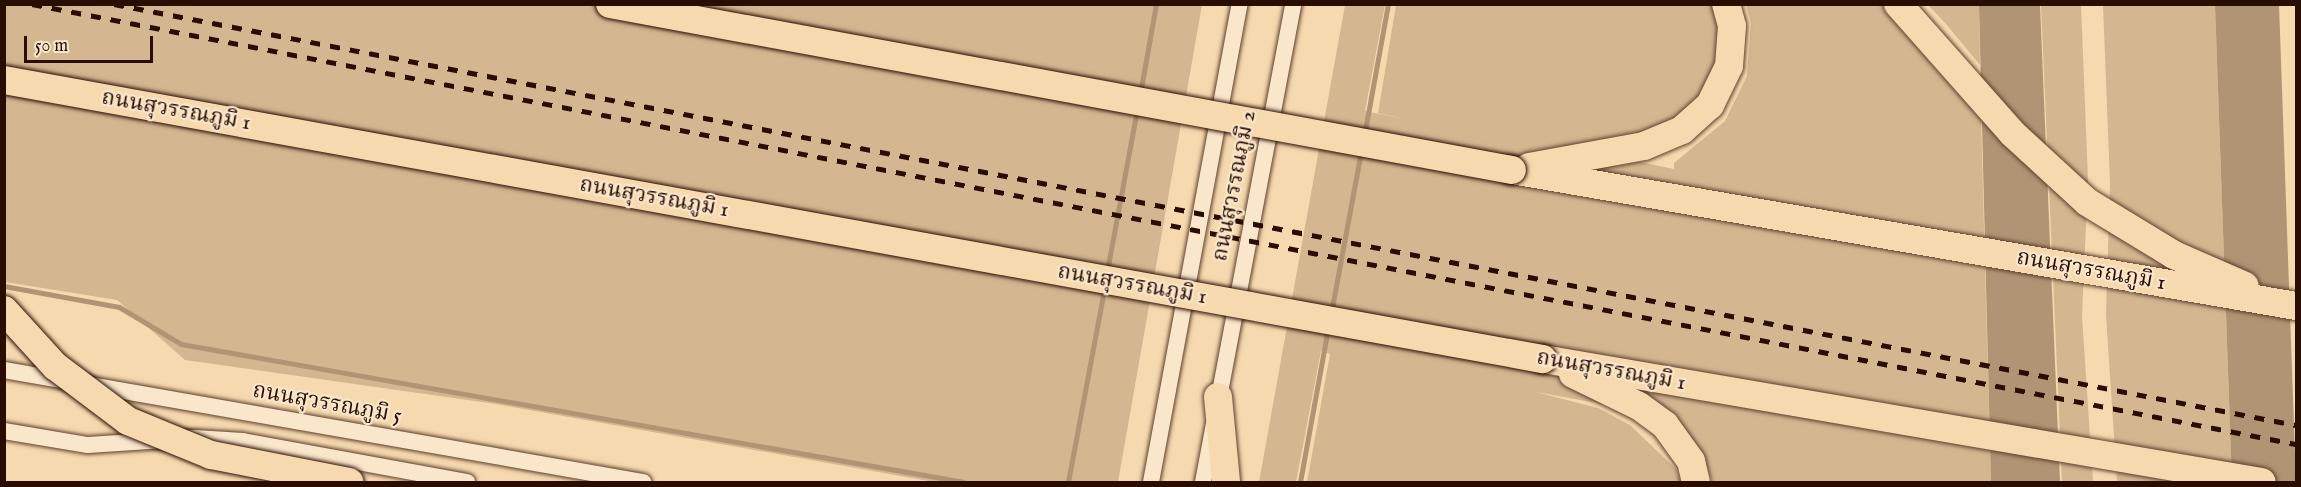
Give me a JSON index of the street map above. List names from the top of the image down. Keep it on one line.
{"streets":{"highway":["ถนนสุวรรณภูมิ 1"],"street":["ถนนสุวรรณภูมิ 2","ถนนสุวรรณภูมิ 5"]},"scale_bar":"50 m"}
